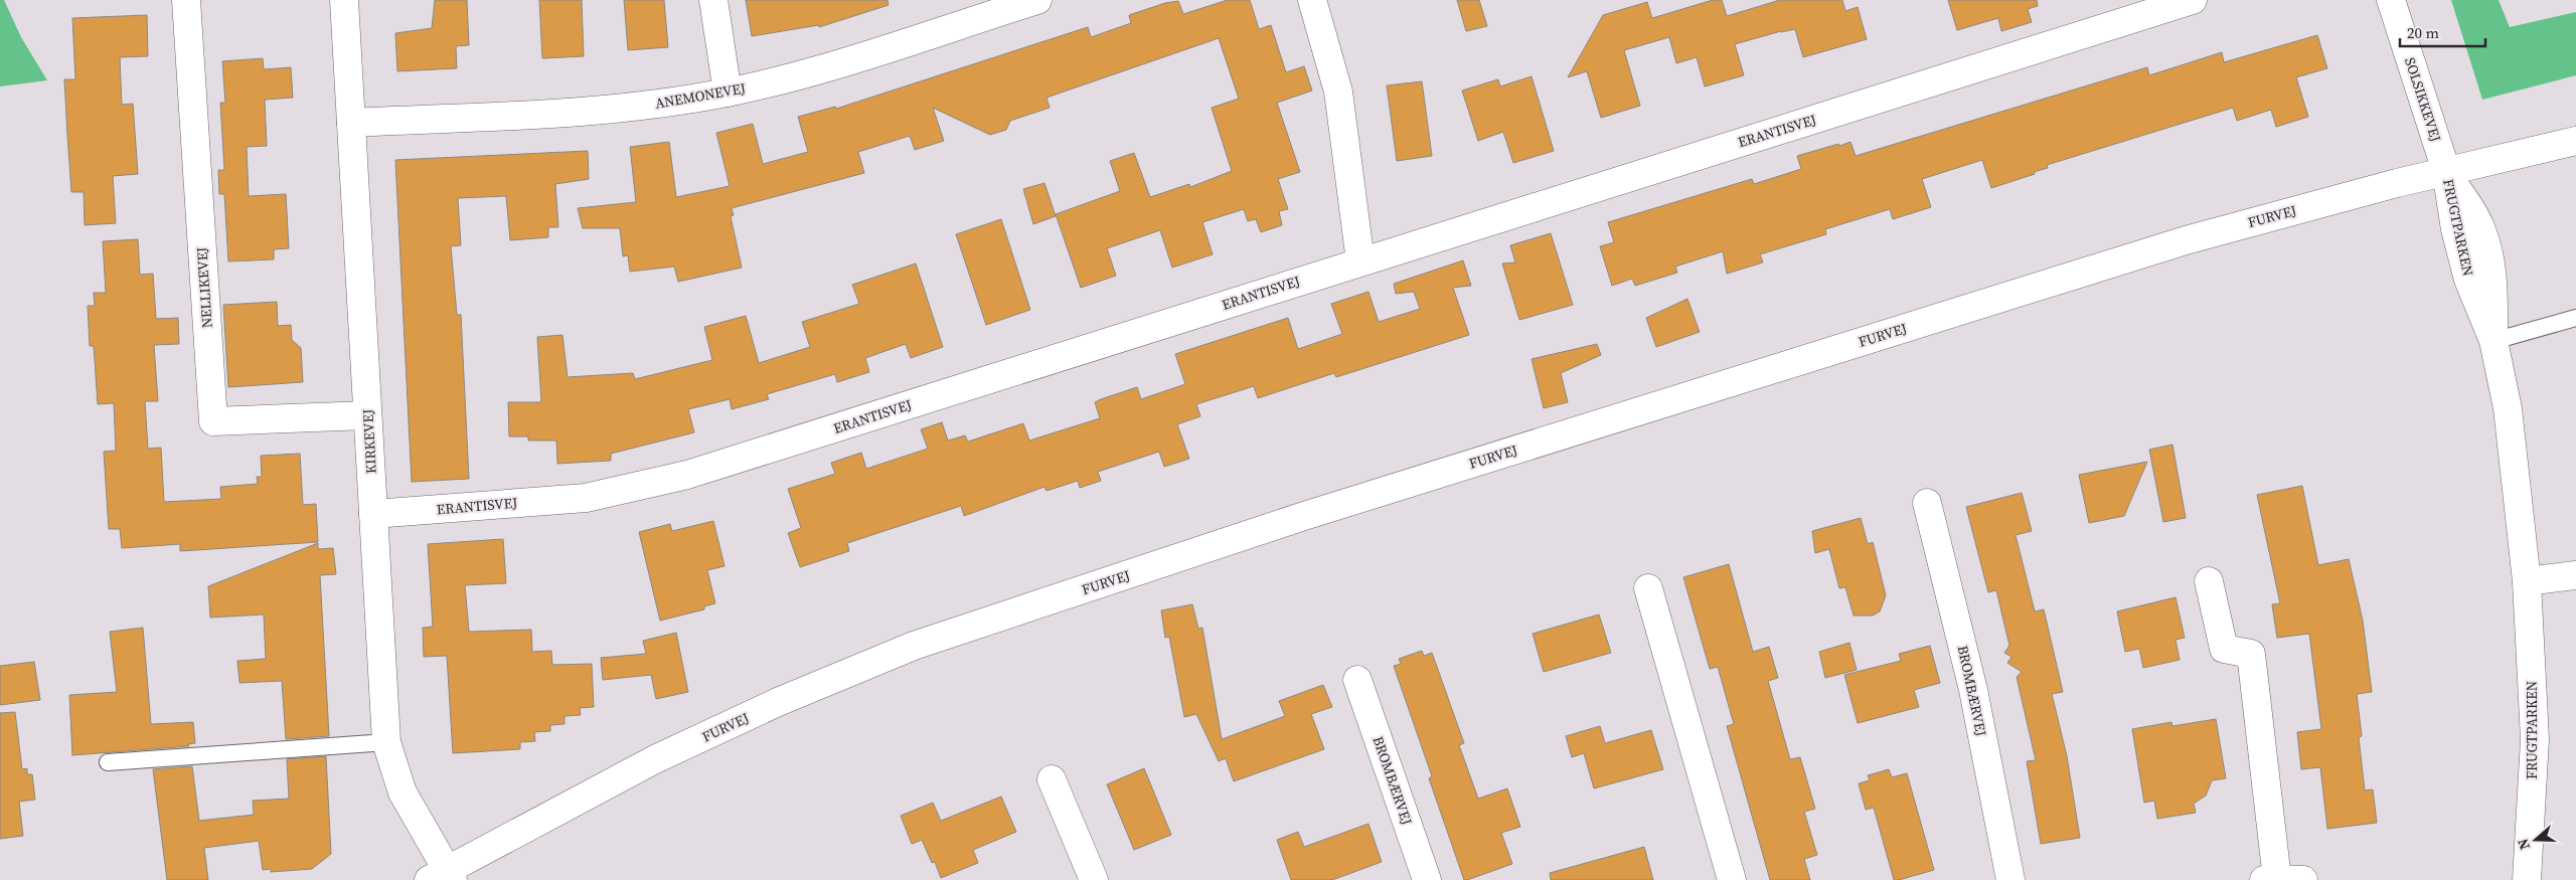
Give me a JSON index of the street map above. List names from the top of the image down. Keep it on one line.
{"streets":{"street":["ANEMONEVEJ","SOLSIKKEVEJ","ERANTISVEJ","FURVEJ","FRUGTPARKEN","NELLIKEVEJ","KIRKEVEJ","BROMBÆRVEJ"]},"crossings":[["ANEMONEVEJ","KIRKEVEJ"],["SOLSIKKEVEJ","FURVEJ"],["SOLSIKKEVEJ","FRUGTPARKEN"],["ERANTISVEJ","KIRKEVEJ"],["FURVEJ","FRUGTPARKEN"],["FURVEJ","KIRKEVEJ"],["NELLIKEVEJ","KIRKEVEJ"]],"scale_bar":"20 m","north":"left"}
